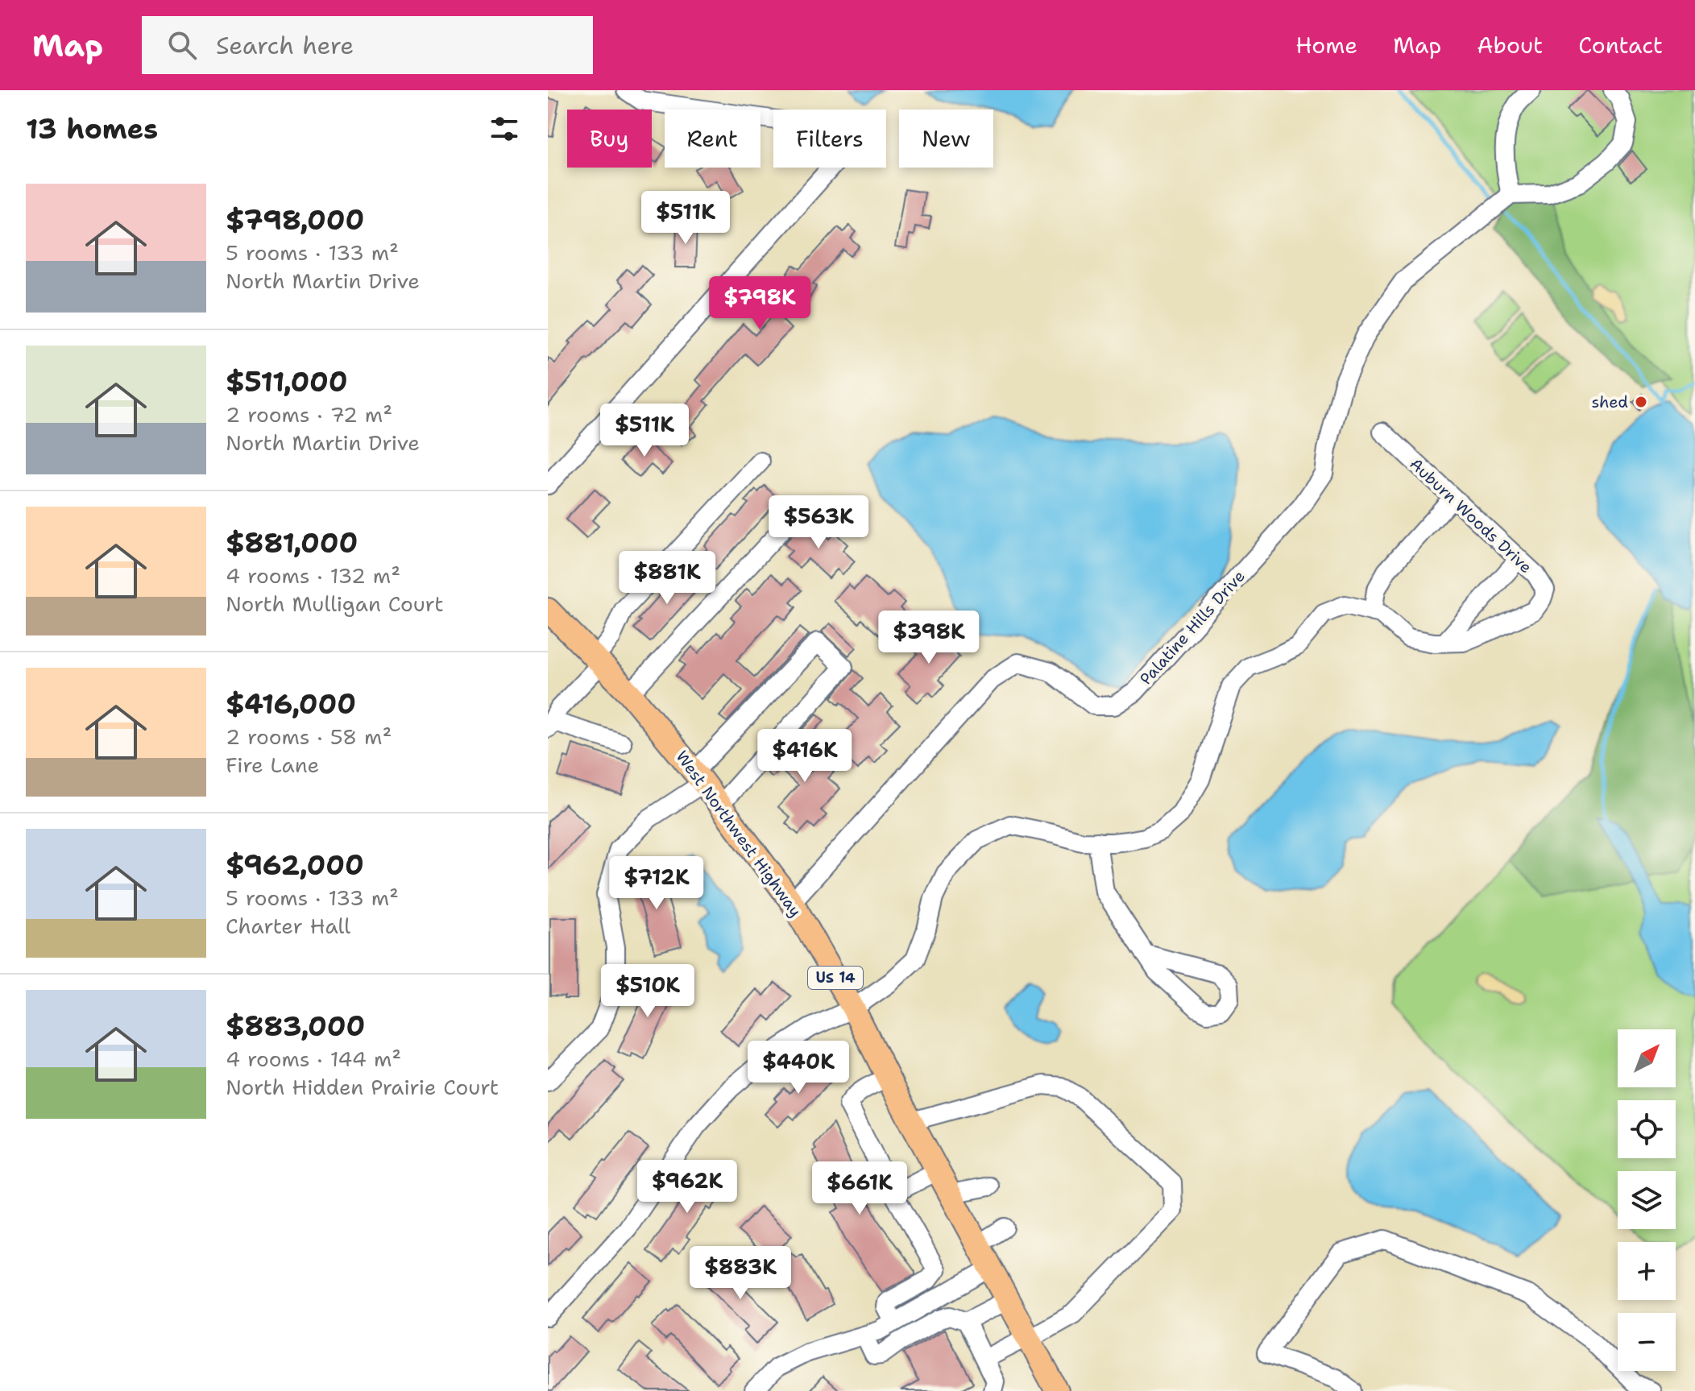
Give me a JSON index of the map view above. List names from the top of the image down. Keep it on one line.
{"streets":{"main road":["West Northwest Highway","US 14"],"street":["Auburn Woods Drive","Palatine Hills Drive"]},"crossings":[["Auburn Woods Drive","West Northwest Highway"],["Palatine Hills Drive","West Northwest Highway"]],"places":["shed"],"north":"top right","page":{"header":"Map","search":"Search here","nav":["Home","Map","About","Contact"],"heading":"13 homes","chip":["Buy","Rent","Filters","New"],"list":[{"name":"$798,000","note":"5 rooms · 133 m² · North Martin Drive"},{"name":"$511,000","note":"2 rooms · 72 m² · North Martin Drive"},{"name":"$881,000","note":"4 rooms · 132 m² · North Mulligan Court"},{"name":"$416,000","note":"2 rooms · 58 m² · Fire Lane"},{"name":"$962,000","note":"5 rooms · 133 m² · Charter Hall"},{"name":"$883,000","note":"4 rooms · 144 m² · North Hidden Prairie Court"}],"price":["$511K","$798K","$511K","$563K","$881K","$398K","$416K","$712K","$510K","$440K","$962K","$661K","$883K"],"map_buttons":["+","−"]}}
